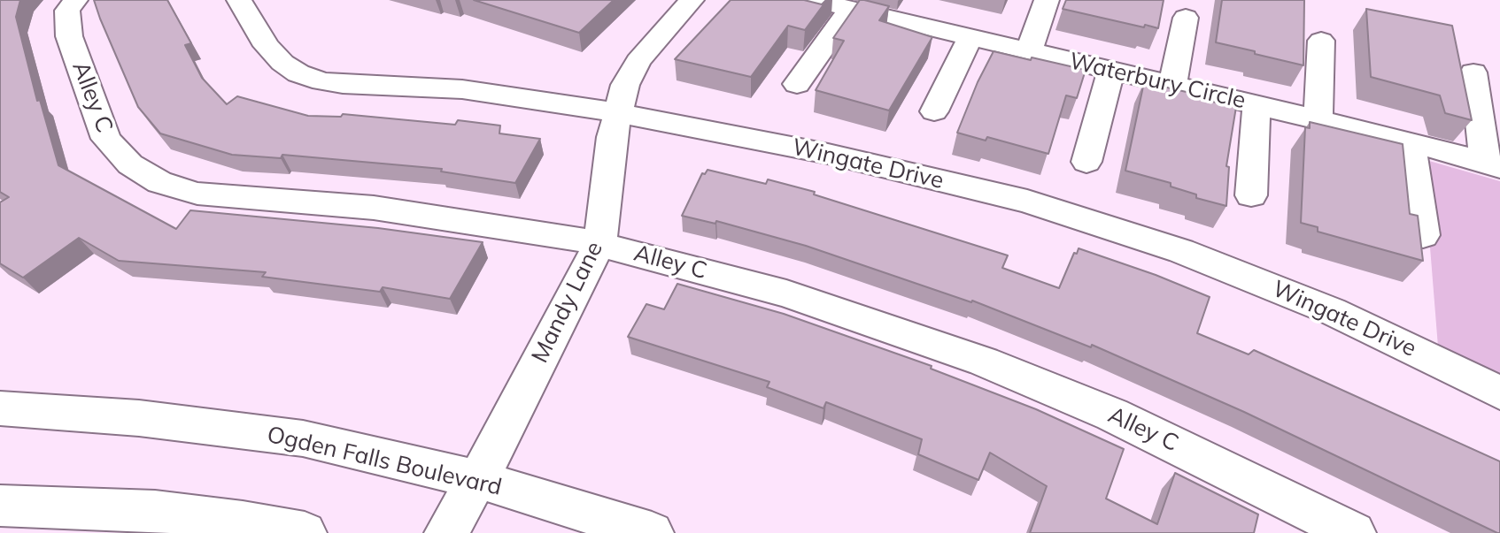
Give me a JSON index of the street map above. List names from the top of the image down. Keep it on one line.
{"streets":{"street":["Waterbury Circle","Alley C","Wingate Drive","Mandy Lane","Ogden Falls Boulevard"]},"crossings":[["Alley C","Mandy Lane"],["Wingate Drive","Mandy Lane"],["Mandy Lane","Ogden Falls Boulevard"]]}
